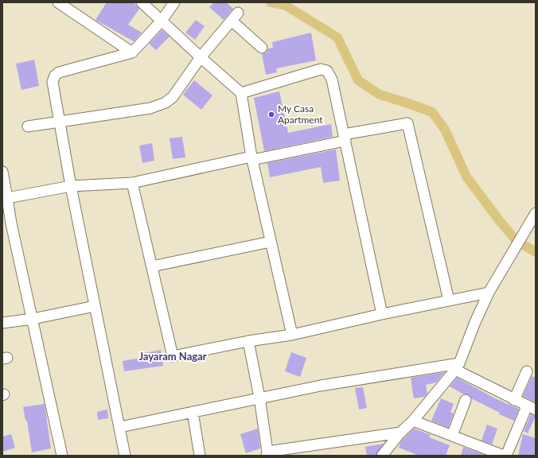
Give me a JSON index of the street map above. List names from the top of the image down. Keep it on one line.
{"districts":["Jayaram Nagar"],"places":["My Casa Apartment"]}
